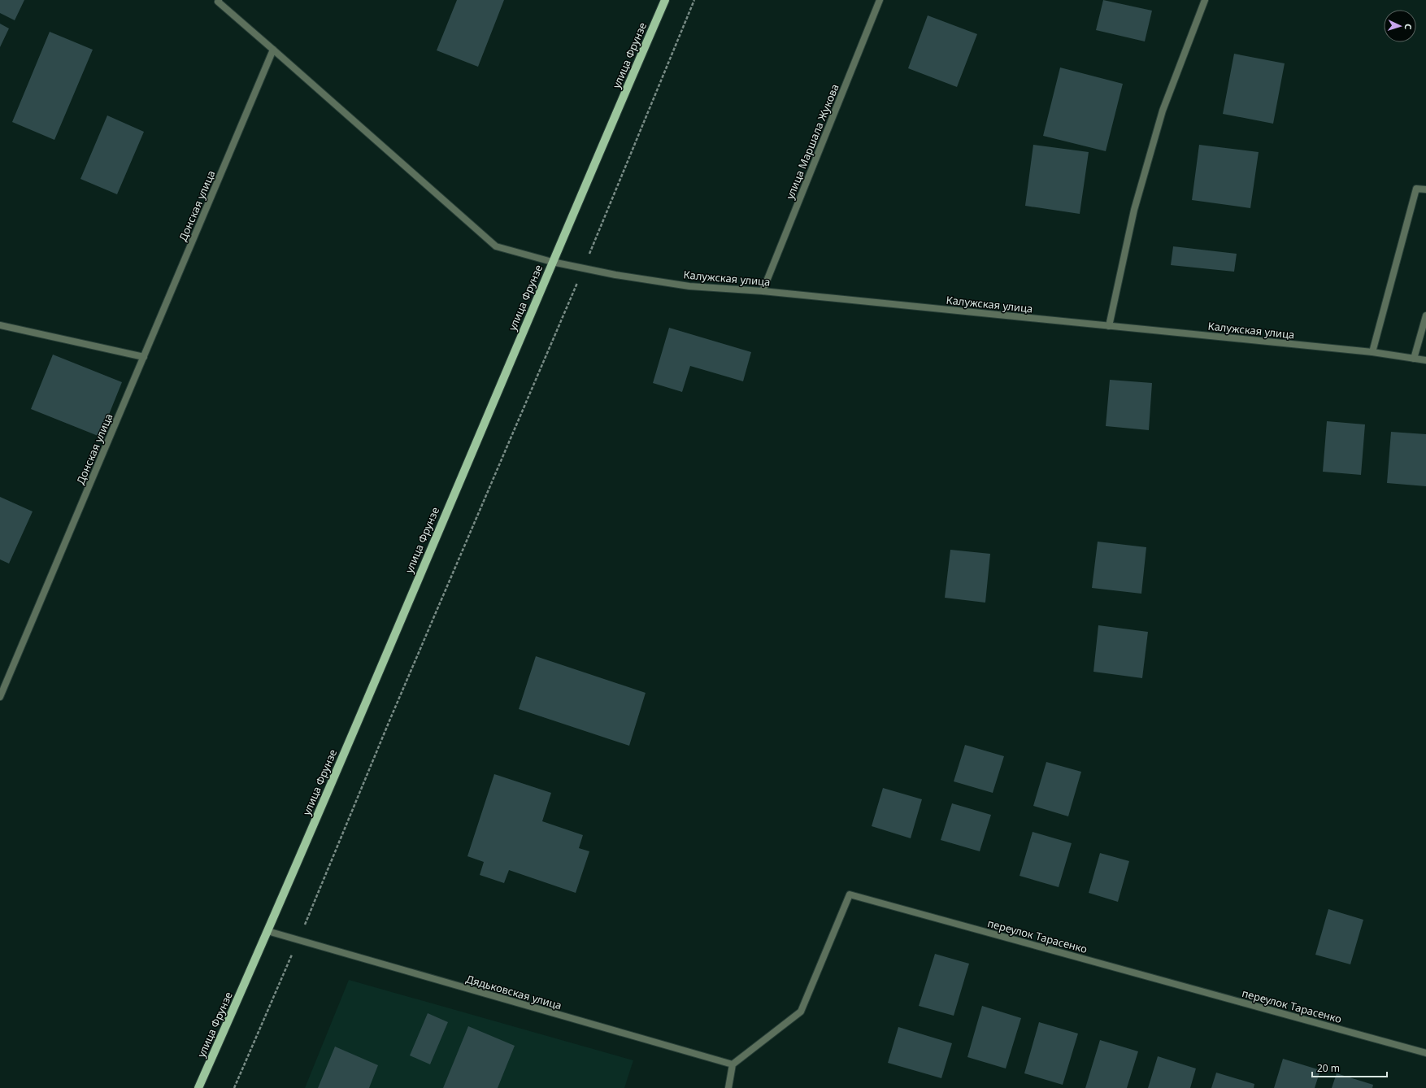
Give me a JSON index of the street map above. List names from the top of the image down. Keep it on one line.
{"streets":{"main road":["улица Фрунзе"],"street":["улица Маршала Жукова","Донская улица","Калужская улица","переулок Тарасенко","Дядьковская улица"]},"crossings":[["улица Фрунзе","Калужская улица"],["улица Фрунзе","Дядьковская улица"],["улица Маршала Жукова","Калужская улица"],["переулок Тарасенко","Дядьковская улица"]],"scale_bar":"20 m","north":"right"}
